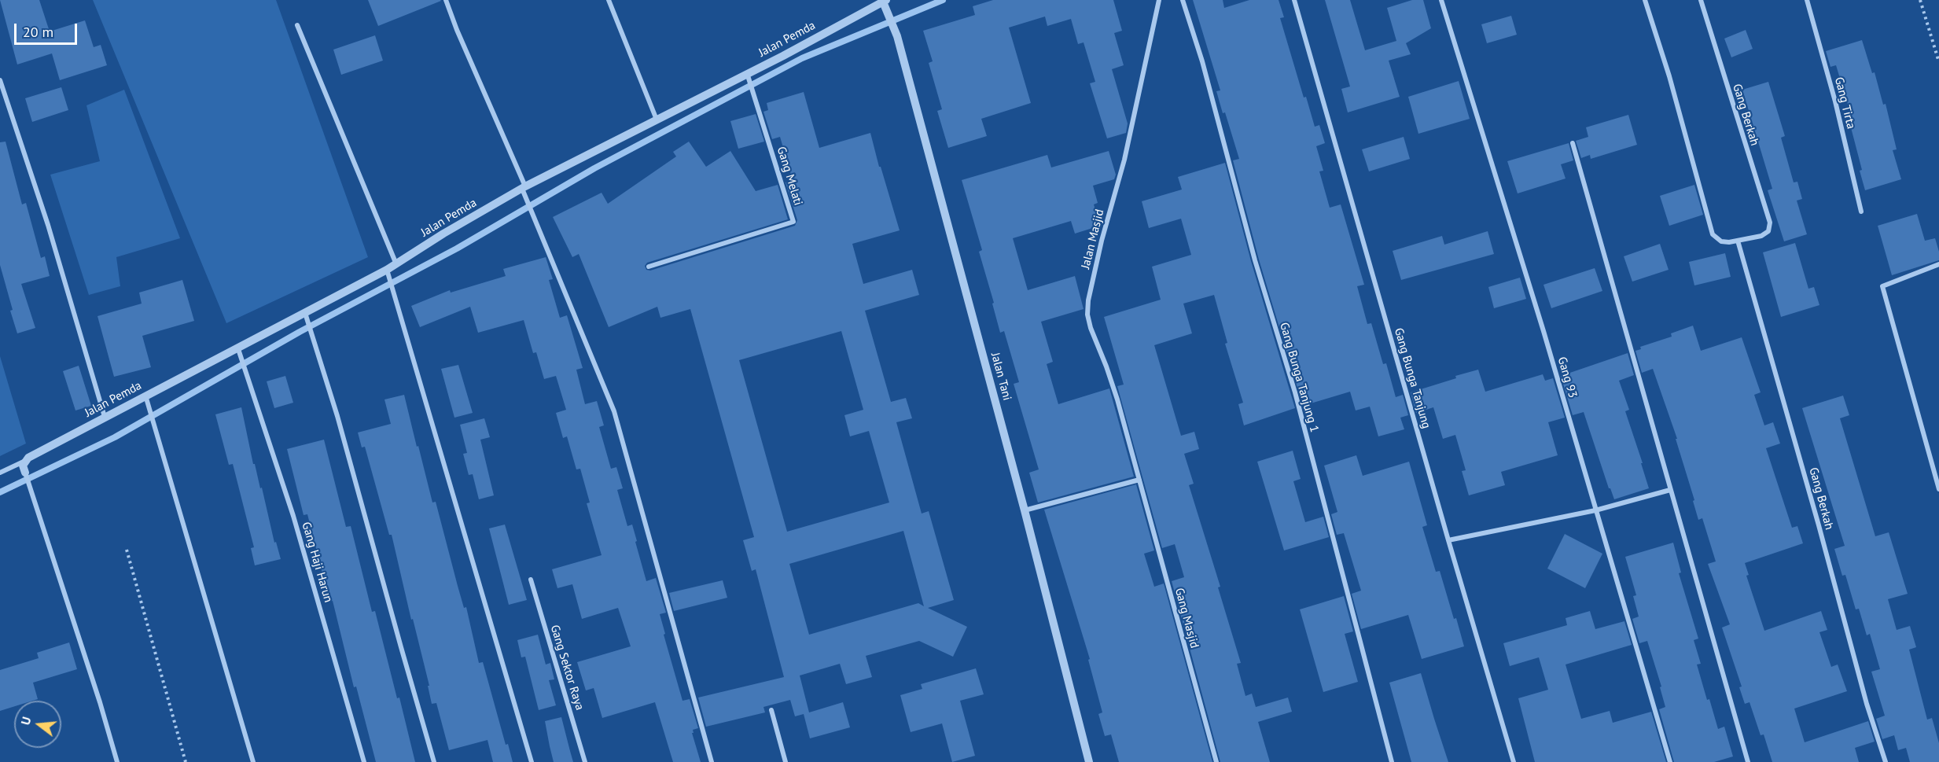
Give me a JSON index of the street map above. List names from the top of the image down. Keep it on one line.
{"streets":{"street":["Jalan Pemda","Gang Tirta","Gang Berkah","Gang Melati","Jalan Masjid","Jalan Tani","Gang Bunga Tanjung 1","Gang 93","Gang Bunga Tanjung","Gang Haji Harun","Gang Masjid","Gang Sektor Raya"]},"crossings":[["Jalan Pemda","Gang Melati"],["Jalan Pemda","Jalan Tani"],["Jalan Pemda","Gang Haji Harun"],["Jalan Masjid","Gang Masjid"]],"scale_bar":"20 m","north":"left"}
